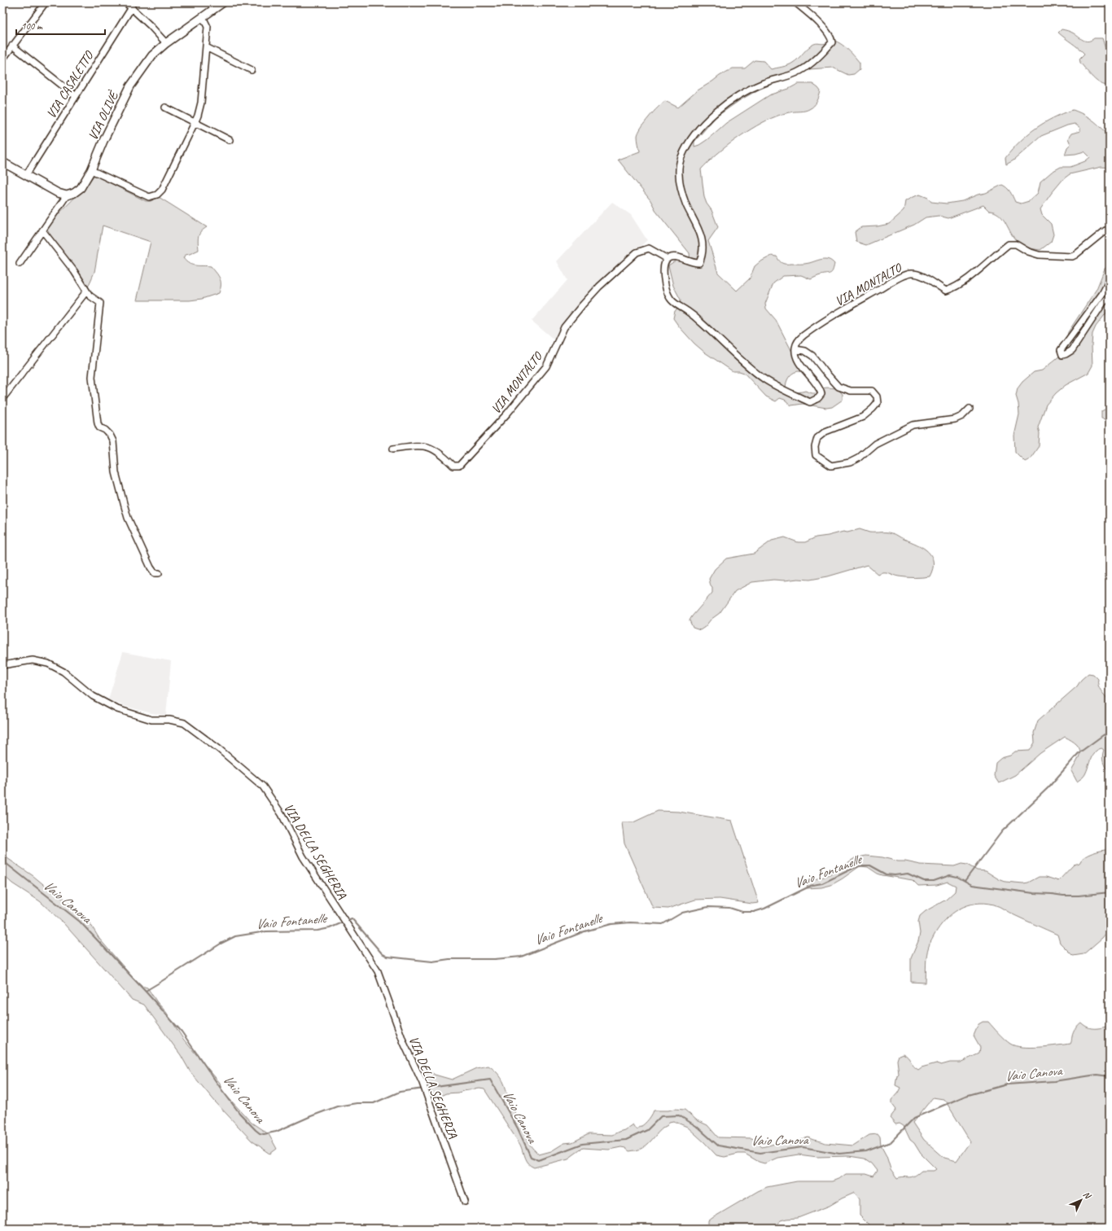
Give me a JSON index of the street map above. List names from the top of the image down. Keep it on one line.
{"streets":{"street":["VIA CASALETTO","VIA OLIVÈ","VIA MONTALTO","VIA DELLA SEGHERIA"]},"water":["Vaio Fontanelle","Vaio Canova"],"scale_bar":"100 m","north":"top right"}
